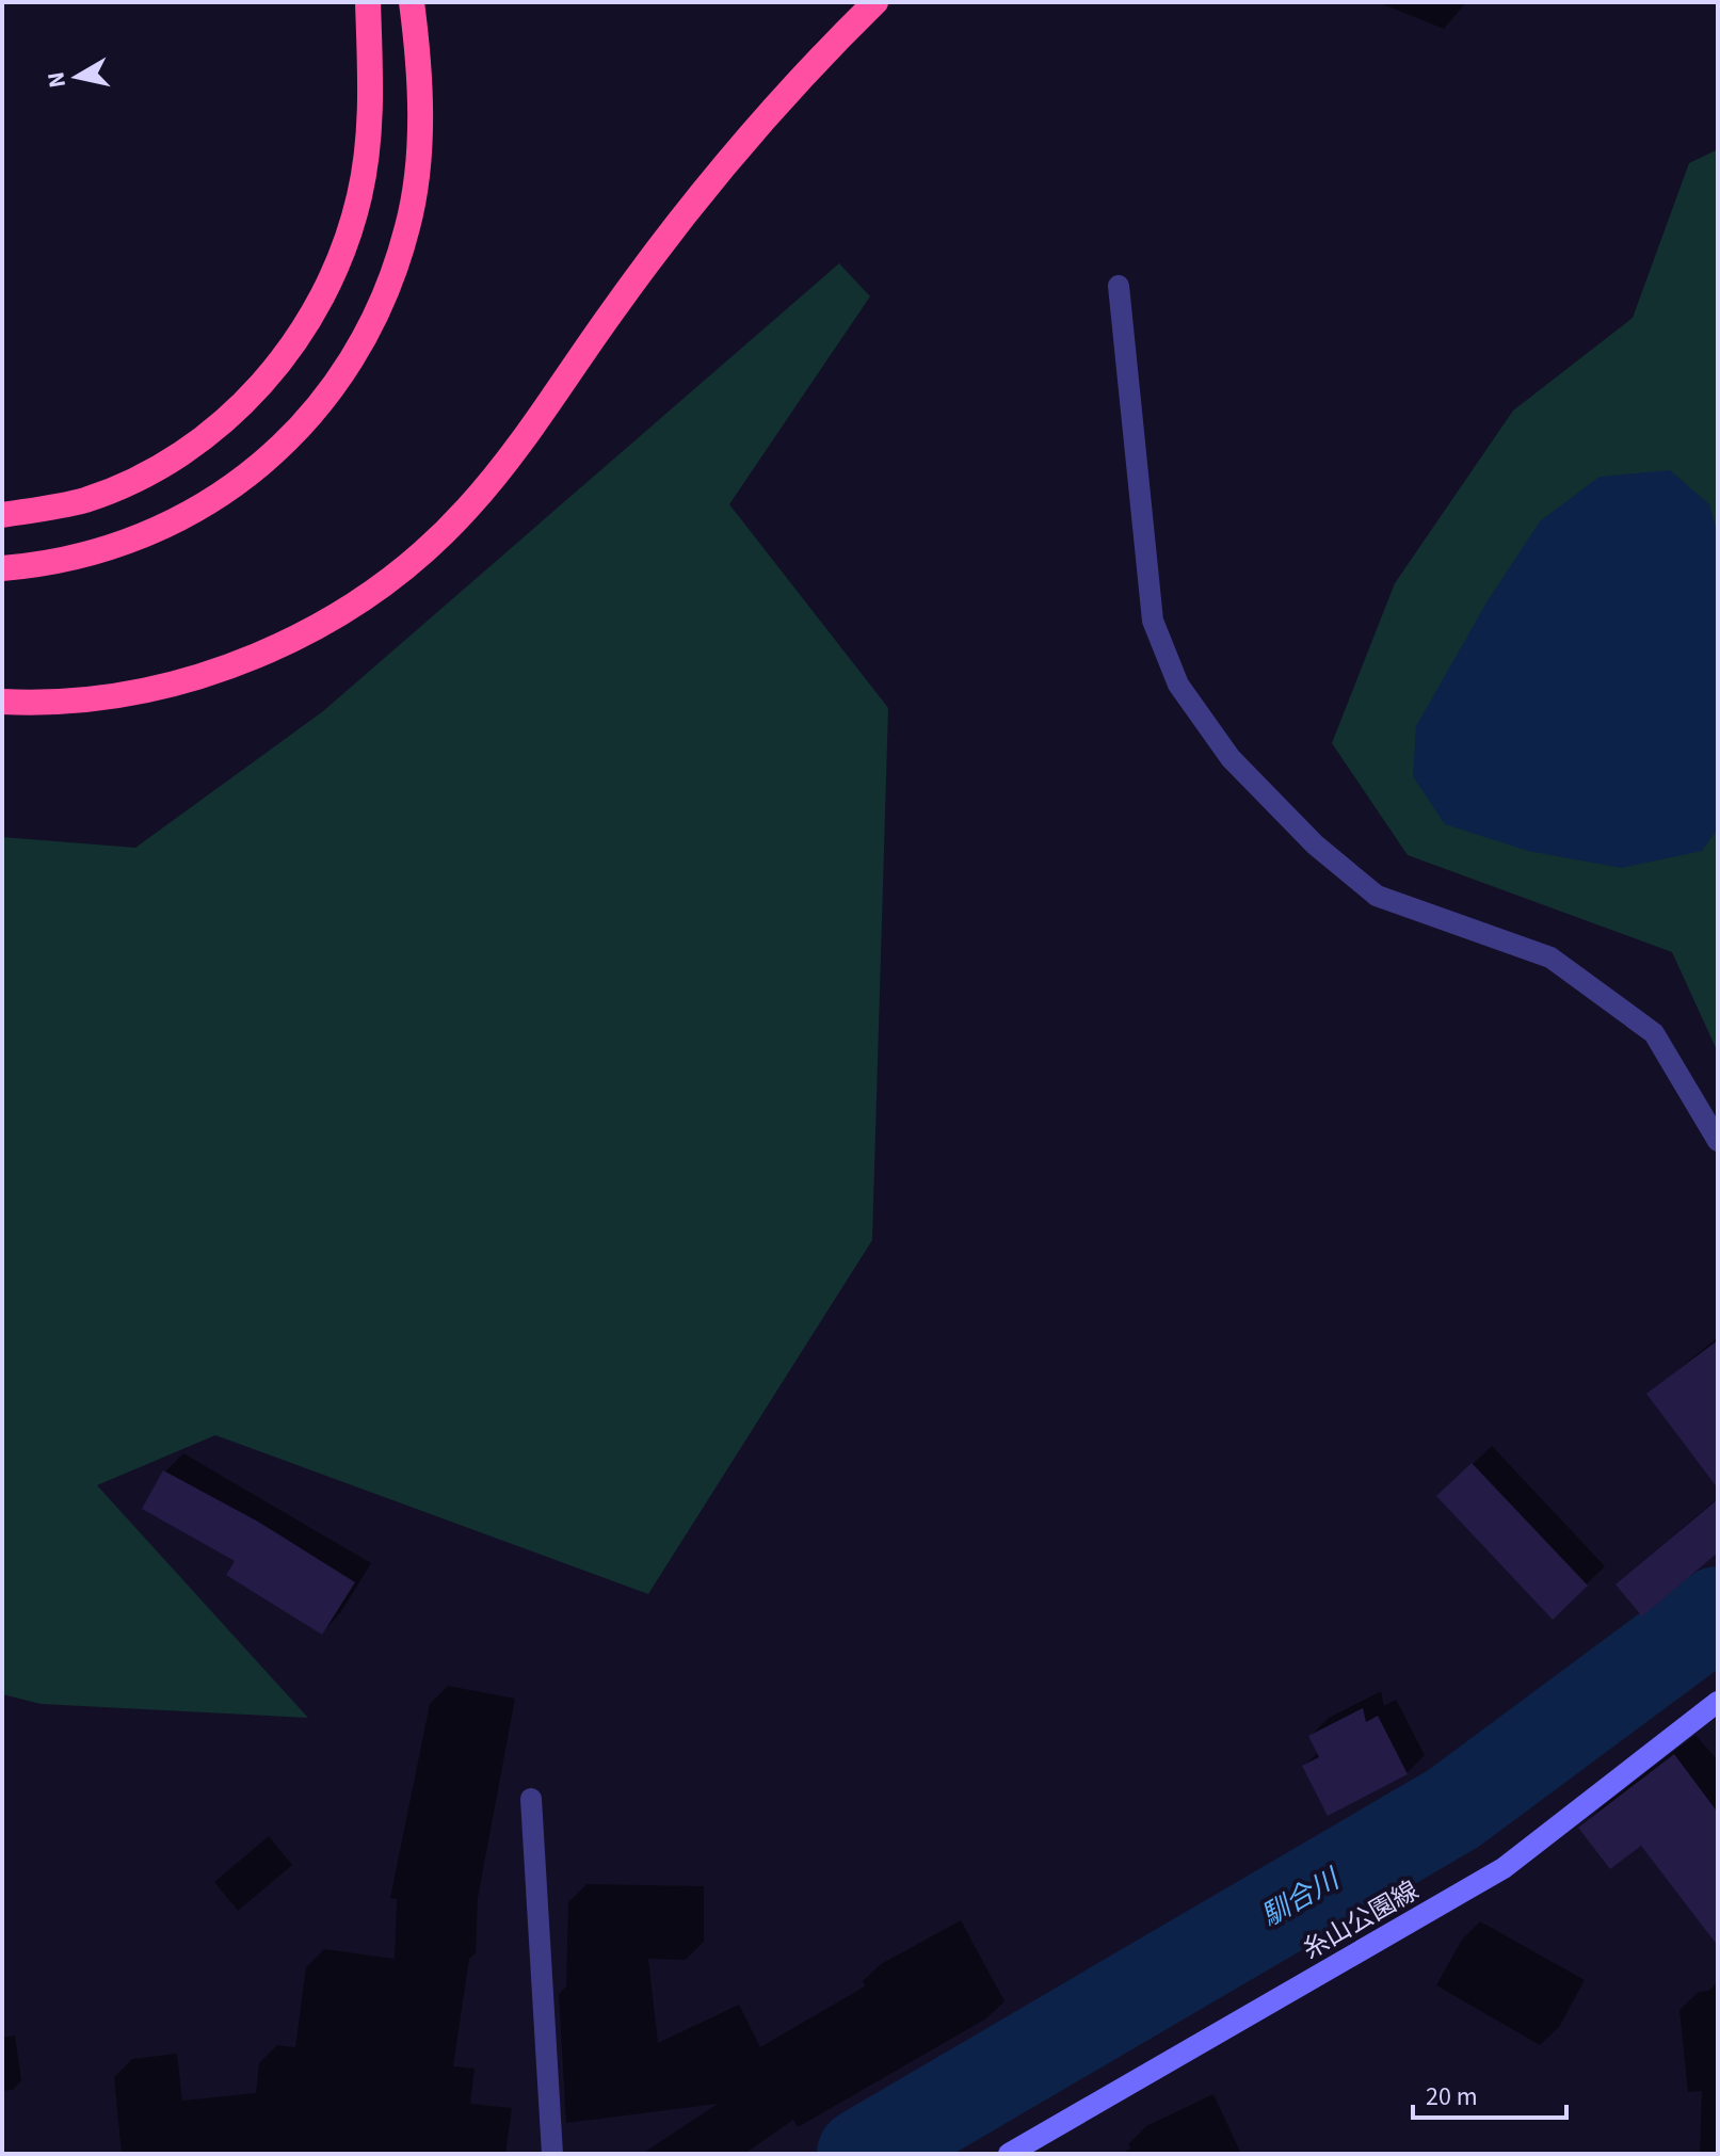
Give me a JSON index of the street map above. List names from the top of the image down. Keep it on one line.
{"streets":{"main road":["糸山公園線"]},"water":["馴合川"],"scale_bar":"20 m","north":"left"}
